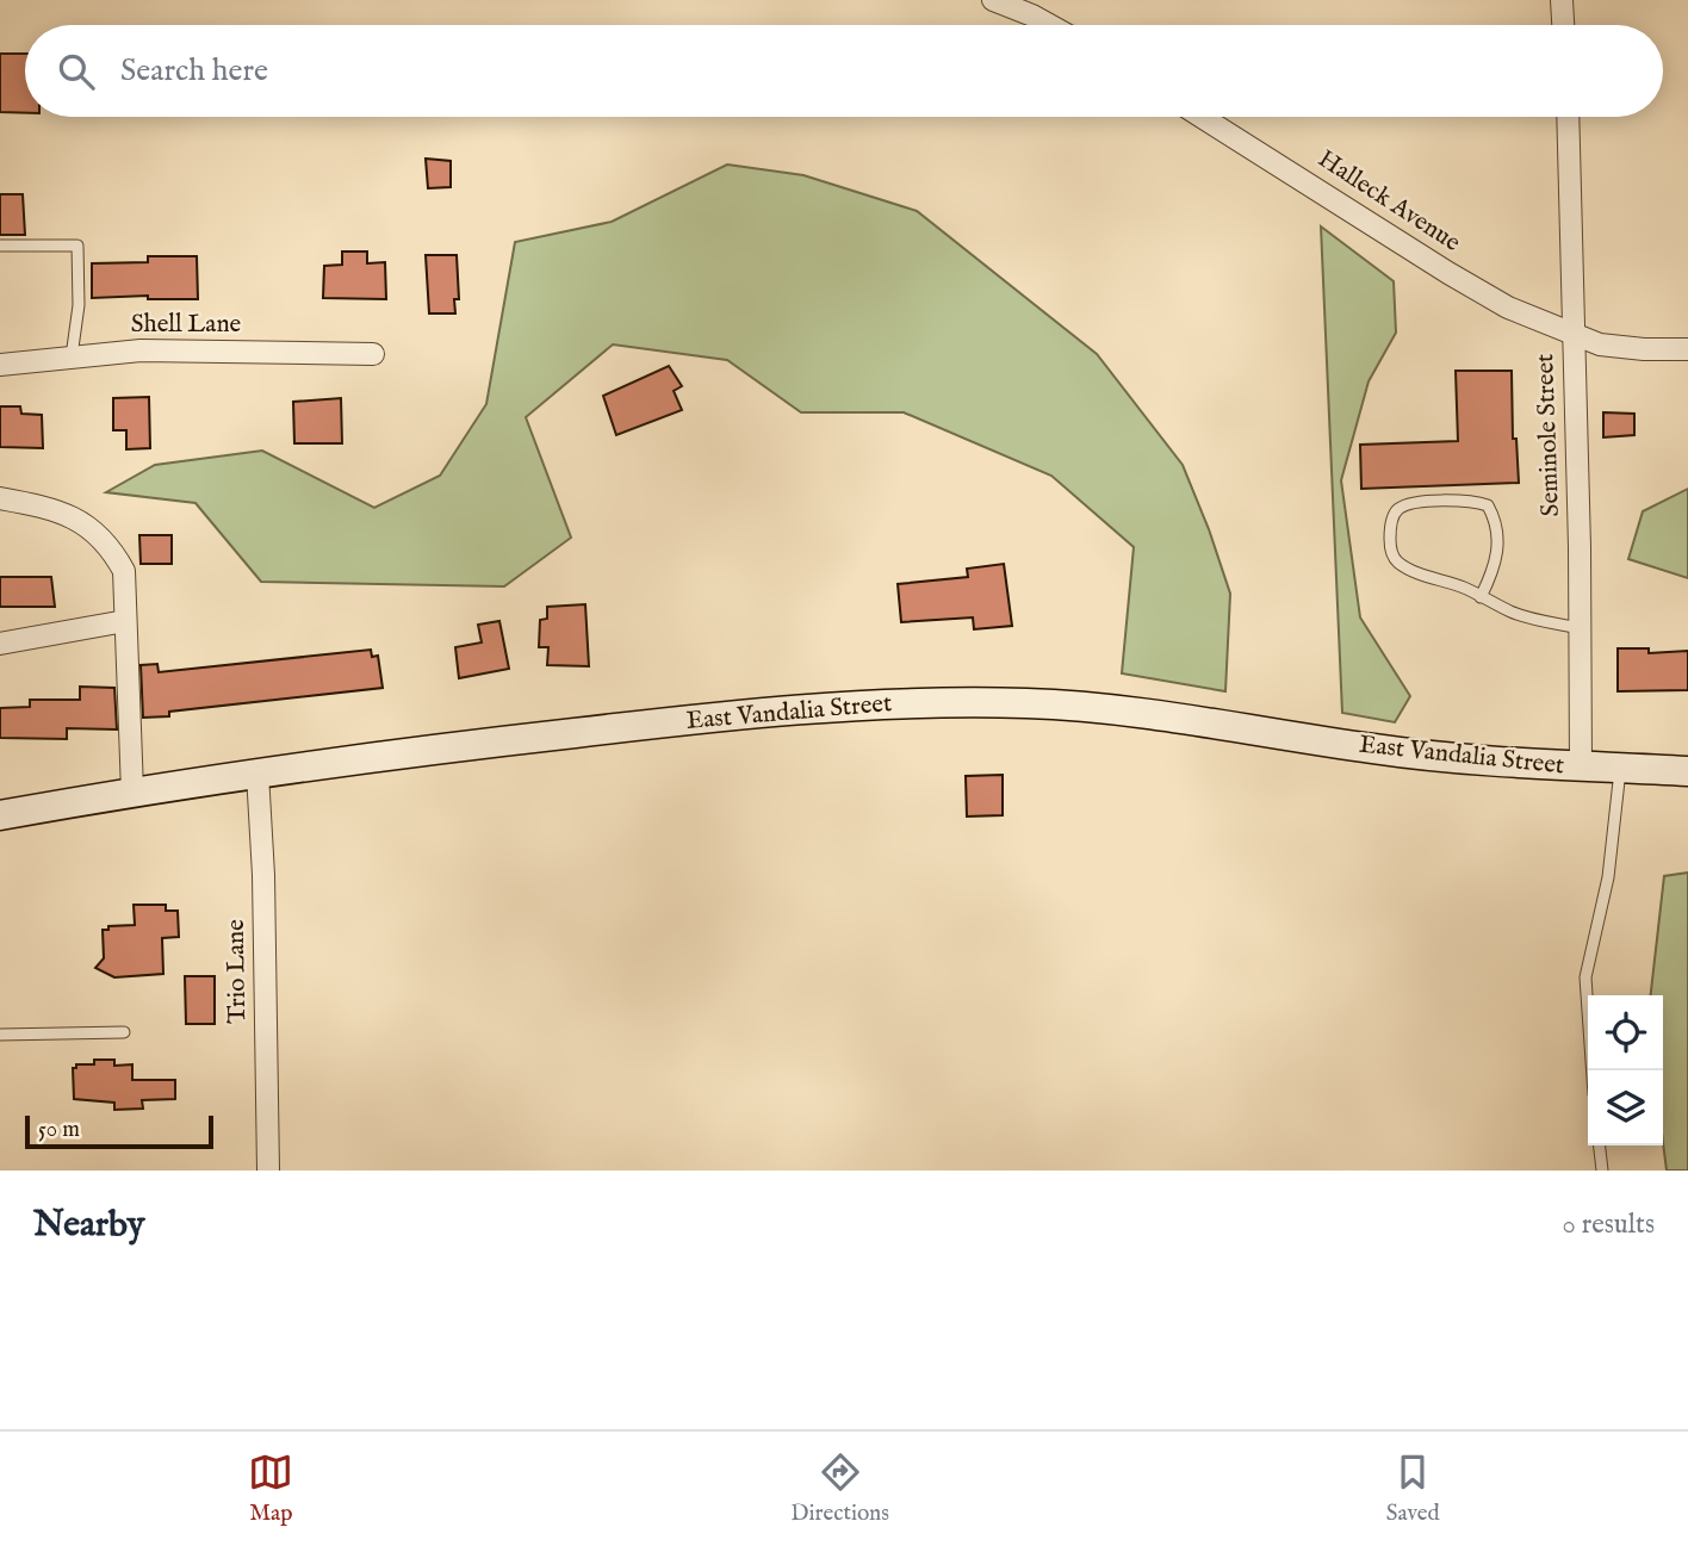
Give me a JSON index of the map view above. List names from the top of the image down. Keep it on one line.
{"streets":{"main road":["East Vandalia Street"],"street":["Halleck Avenue","Shell Lane","Seminole Street","Trio Lane"]},"crossings":[["Halleck Avenue","Seminole Street"],["Seminole Street","East Vandalia Street"],["East Vandalia Street","Trio Lane"]],"scale_bar":"50 m","page":{"search":"Search here","scale":"50 m","heading":["Nearby","0 results"],"nav":["Map","Directions","Saved"]}}
